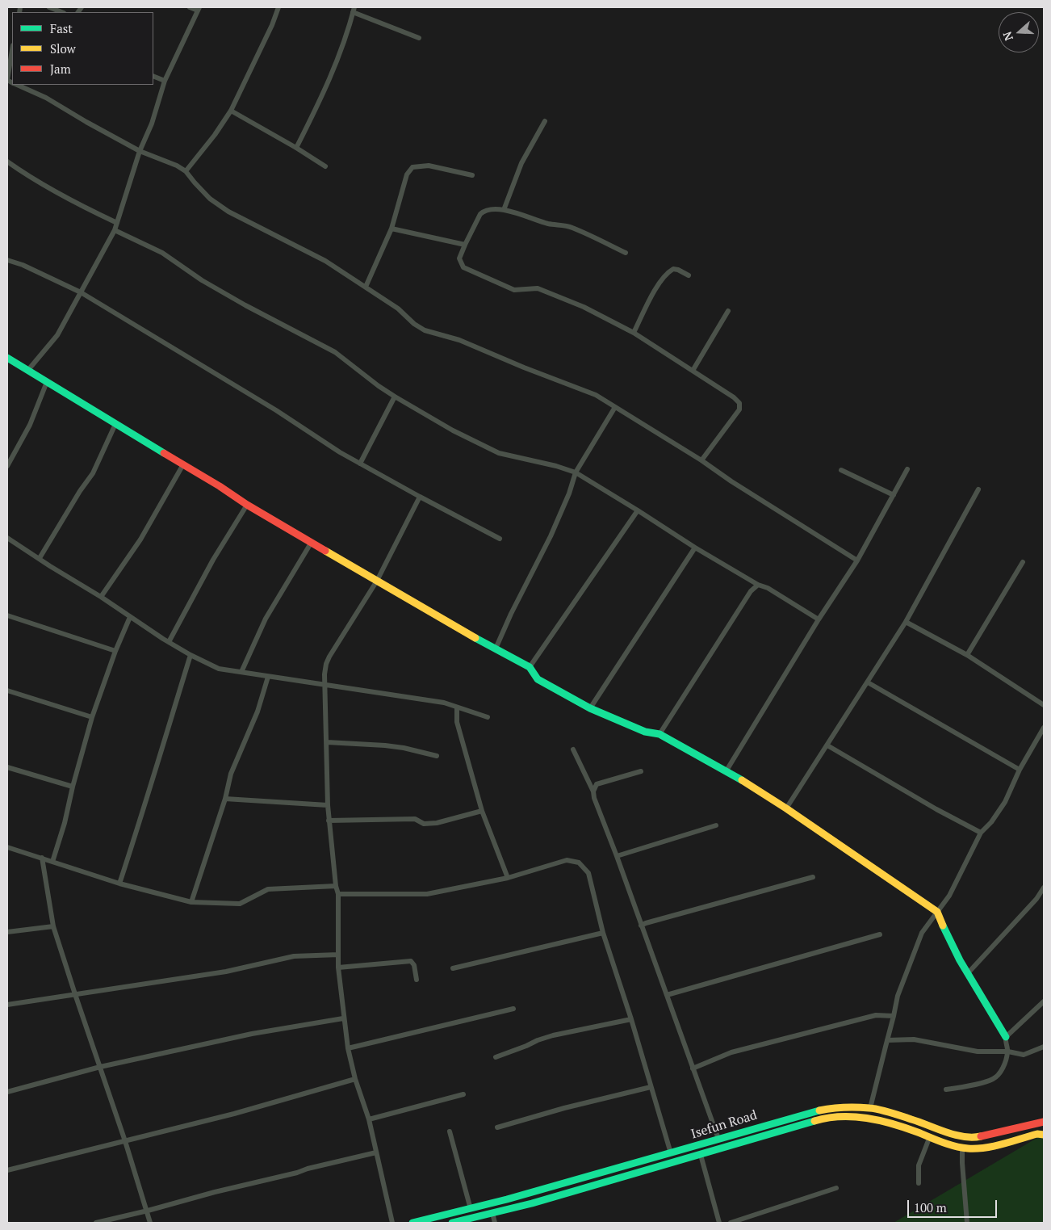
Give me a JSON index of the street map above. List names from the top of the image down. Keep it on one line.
{"streets":{"street":["Isefun Road"]},"legend":["Fast","Slow","Jam"],"scale_bar":"100 m","north":"left"}
